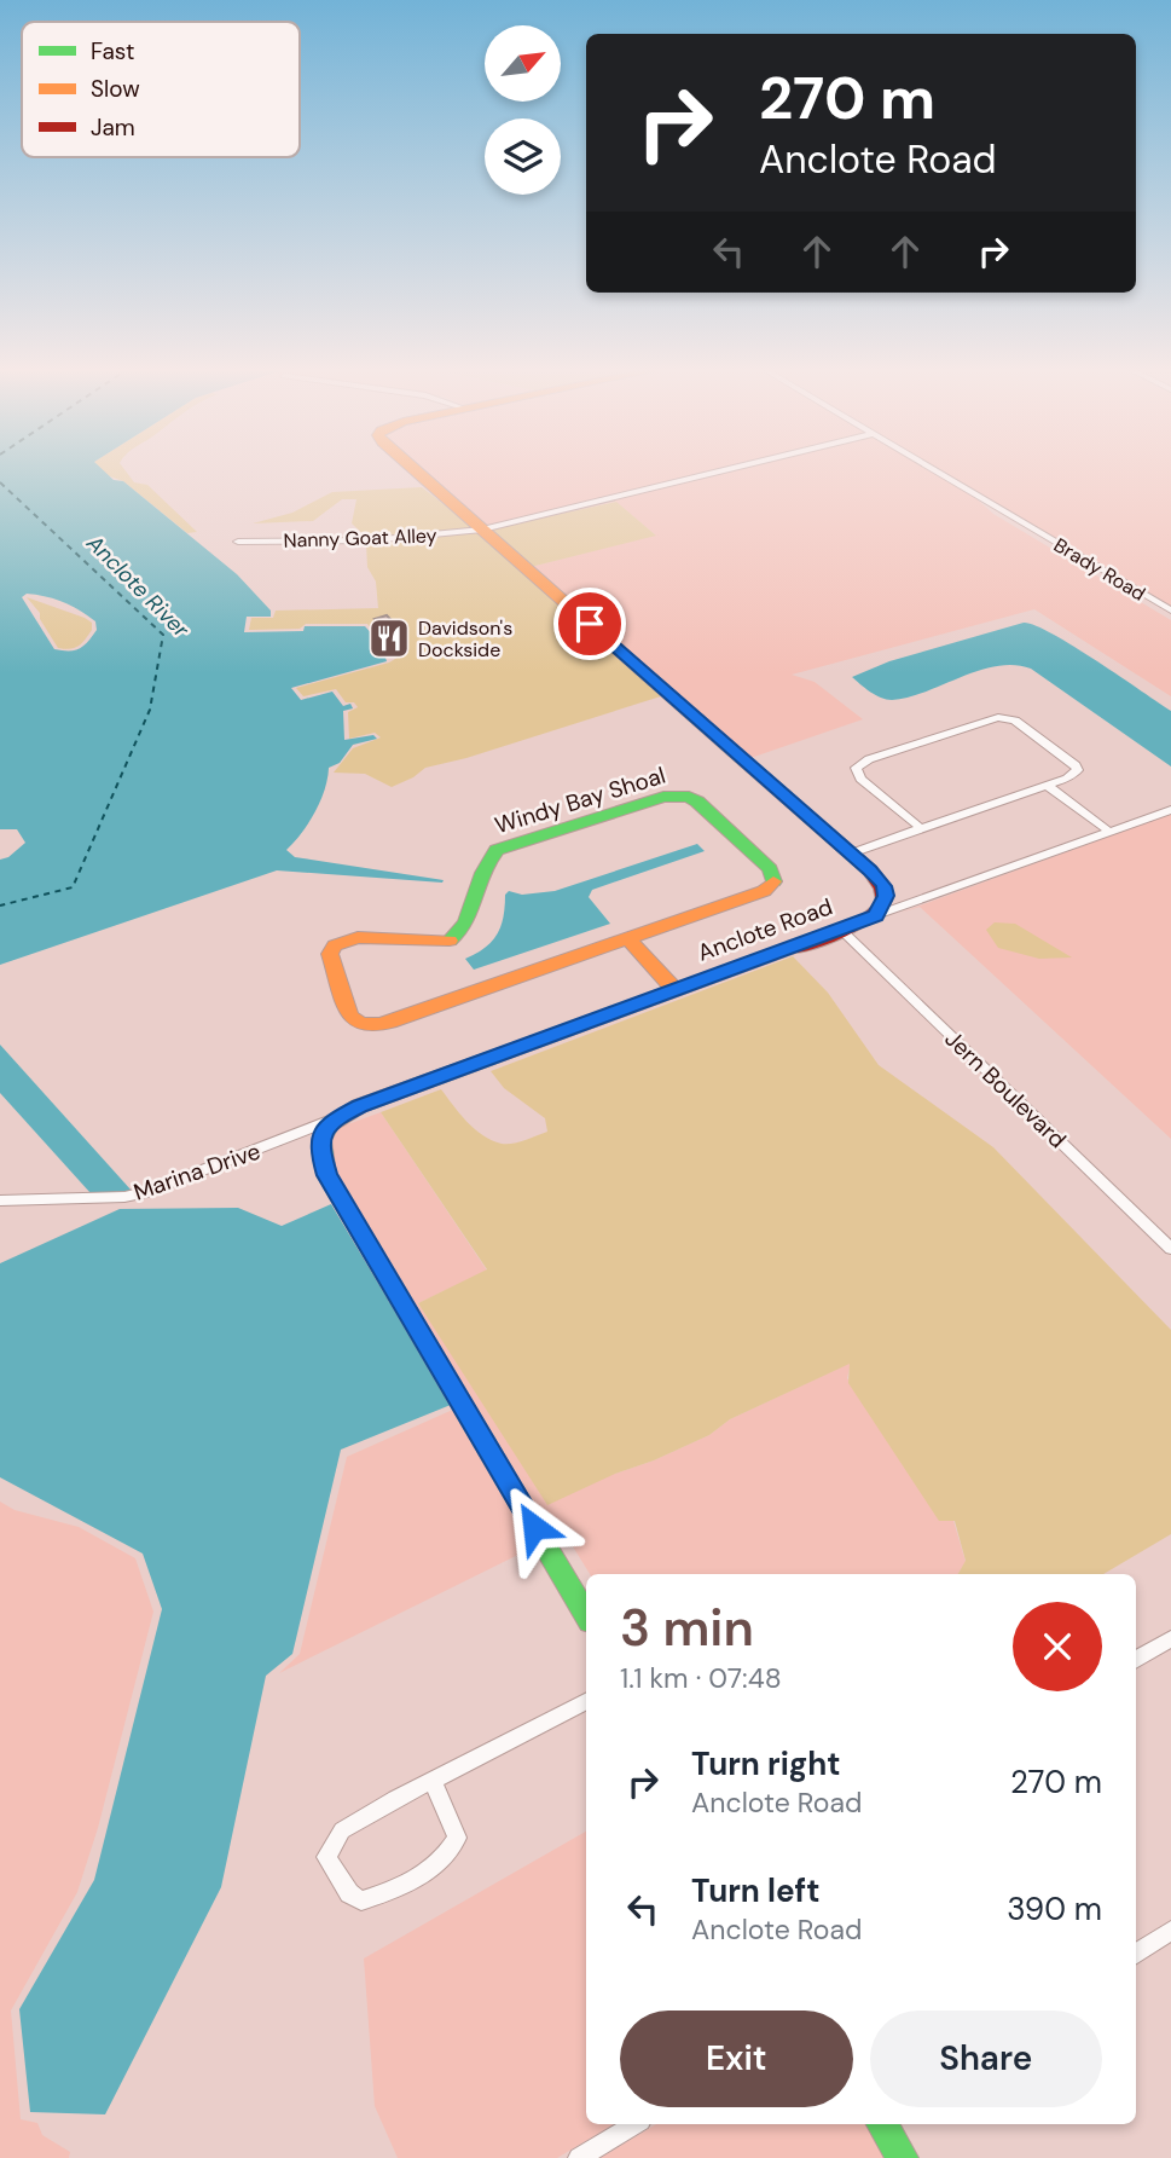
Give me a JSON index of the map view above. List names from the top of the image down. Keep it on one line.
{"streets":{"street":["Nanny Goat Alley","Brady Road","Windy Bay Shoal","Anclote Road","Jern Boulevard","Marina Drive"]},"crossings":[["Anclote Road","Jern Boulevard"],["Anclote Road","Marina Drive"]],"water":["Anclote River"],"places":{"restaurant":["Davidson's Dockside"]},"legend":["Fast","Slow","Jam"],"north":"top right","page":{"turn":["270 m","Anclote Road"],"heading":["3 min","1.1 km · 07:48"],"list":[{"name":"Turn right","note":"Anclote Road","value":"270 m"},{"name":"Turn left","note":"Anclote Road","value":"390 m"}],"buttons":["Exit","Share"]}}
